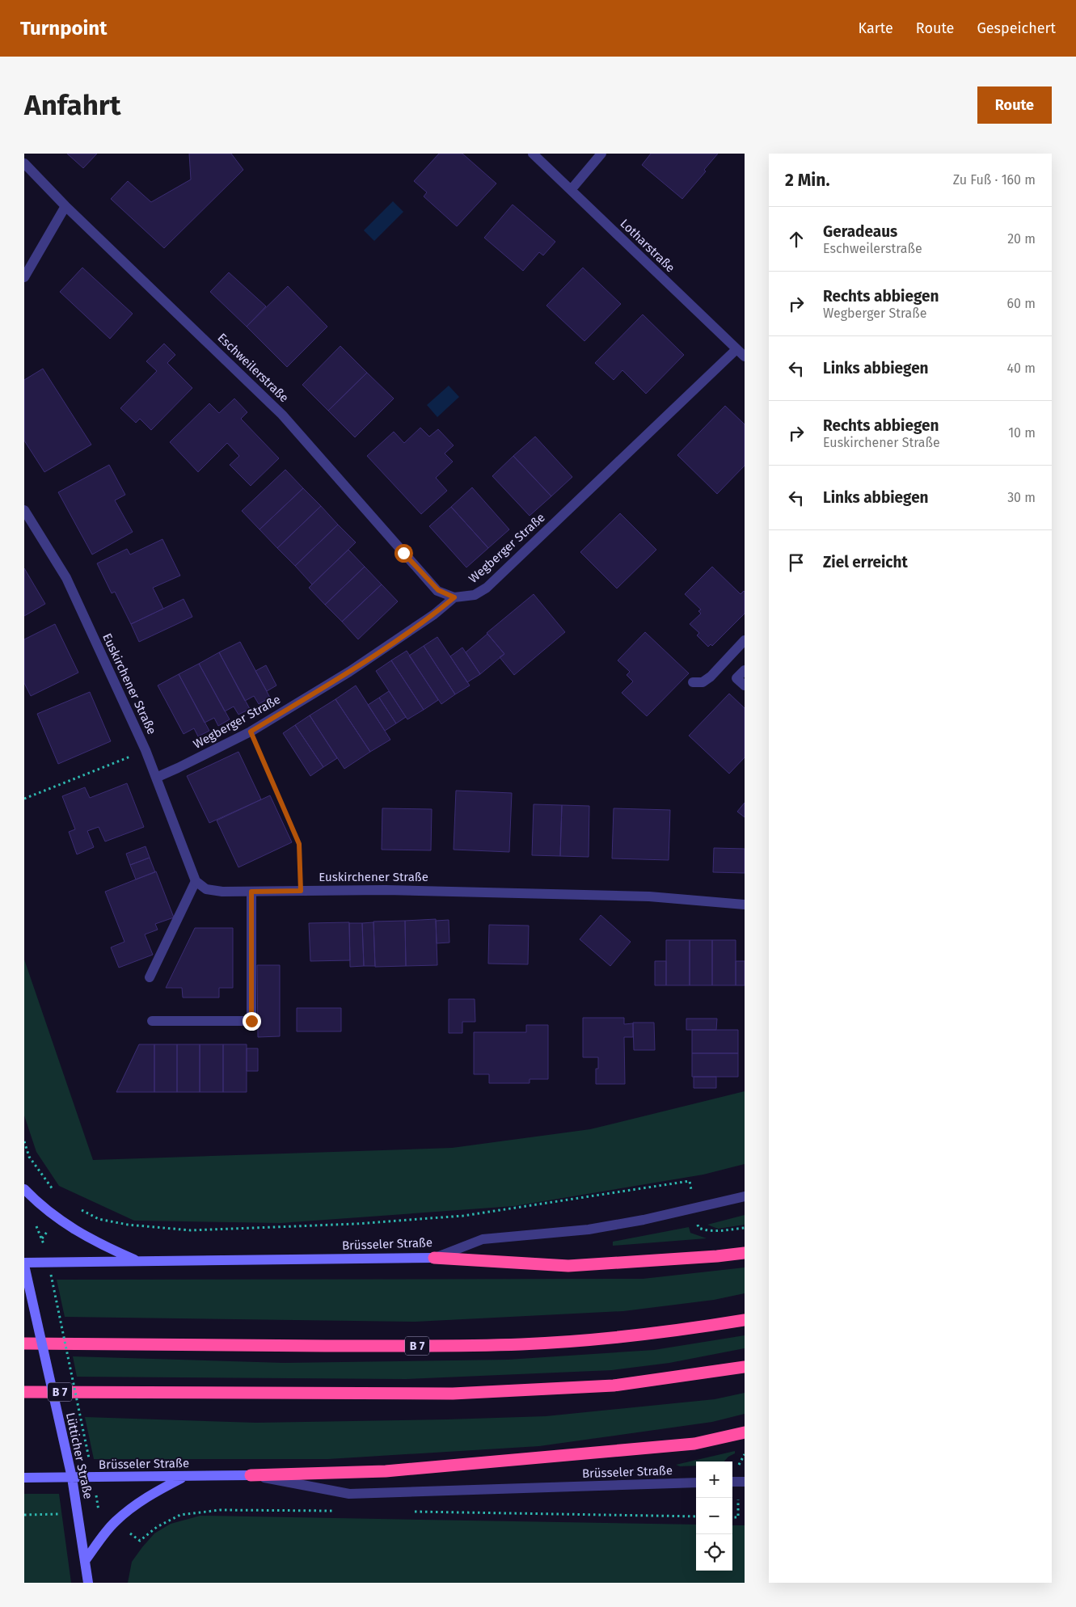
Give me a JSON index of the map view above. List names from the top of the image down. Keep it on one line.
{"streets":{"highway":["B 7"],"main road":["Brüsseler Straße","Lütticher Straße"],"street":["Lotharstraße","Eschweilerstraße","Wegberger Straße","Euskirchener Straße"]},"crossings":[["Lotharstraße","Wegberger Straße"],["Eschweilerstraße","Wegberger Straße"],["Wegberger Straße","Euskirchener Straße"],["Brüsseler Straße","Lütticher Straße"]],"page":{"header":"Turnpoint","nav":["Karte","Route","Gespeichert"],"buttons":"Route","title":"Anfahrt","heading":["2 Min.","Zu Fuß · 160 m"],"list":[["Geradeaus","Eschweilerstraße","20 m"],["Rechts abbiegen","Wegberger Straße","60 m"],["Links abbiegen","40 m"],["Rechts abbiegen","Euskirchener Straße","10 m"],["Links abbiegen","30 m"],"Ziel erreicht"],"map_buttons":["+","−"]}}
